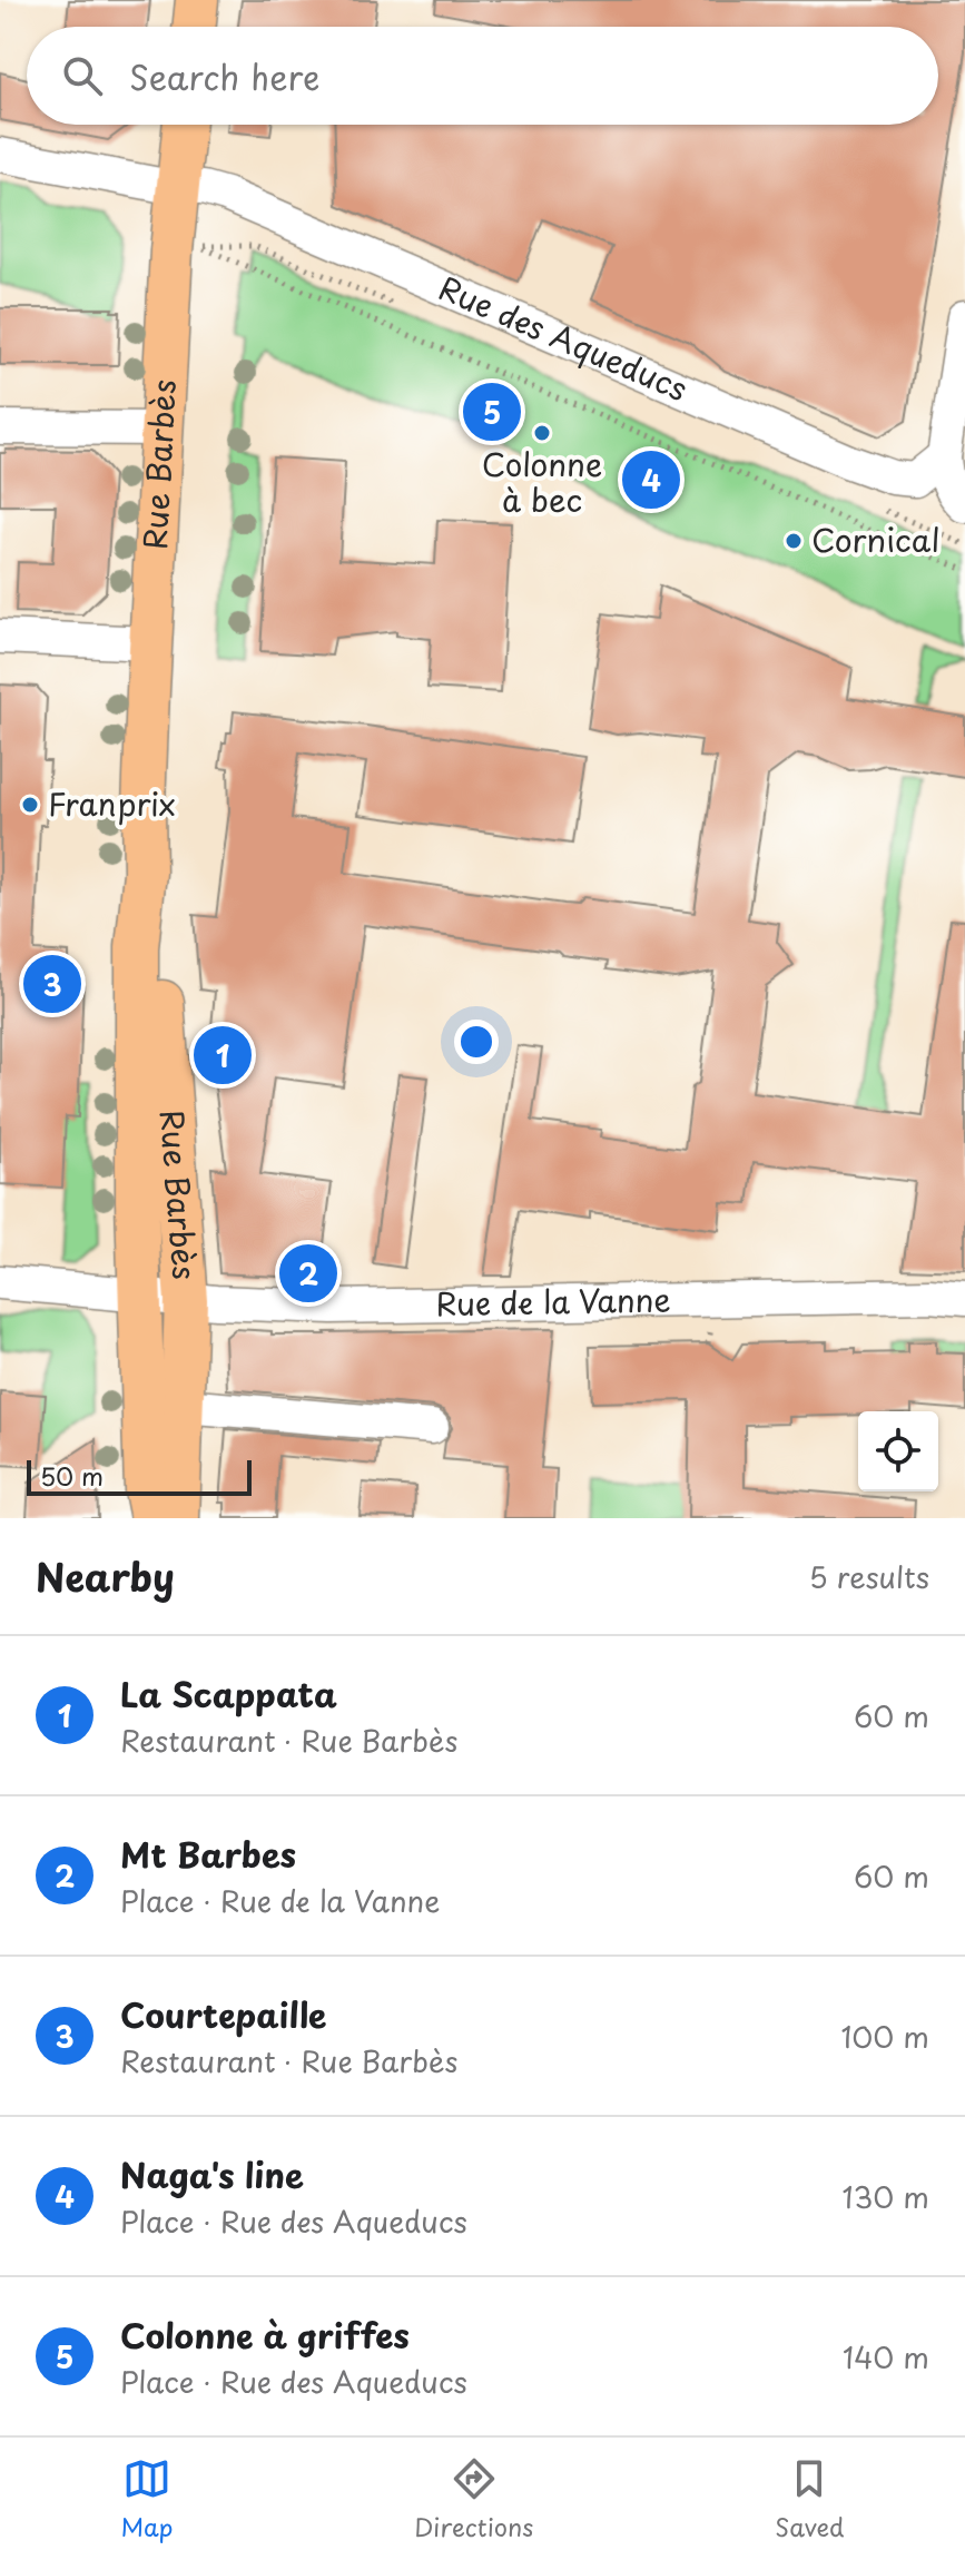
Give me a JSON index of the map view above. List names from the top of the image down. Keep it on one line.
{"streets":{"main road":["Rue Barbès"],"street":["Rue des Aqueducs","Rue de la Vanne"]},"crossings":[["Rue des Aqueducs","Rue Barbès"],["Rue Barbès","Rue de la Vanne"]],"places":["Colonne à bec","Cornical","Franprix"],"scale_bar":"50 m","page":{"search":"Search here","pins":["5","4","3","1","2"],"scale":"50 m","heading":["Nearby","5 results"],"list":[{"mark":"1","name":"La Scappata","note":"Restaurant · Rue Barbès","value":"60 m"},{"mark":"2","name":"Mt Barbes","note":"Place · Rue de la Vanne","value":"60 m"},{"mark":"3","name":"Courtepaille","note":"Restaurant · Rue Barbès","value":"100 m"},{"mark":"4","name":"Naga's line","note":"Place · Rue des Aqueducs","value":"130 m"},{"mark":"5","name":"Colonne à griffes","note":"Place · Rue des Aqueducs","value":"140 m"}],"nav":["Map","Directions","Saved"]}}
